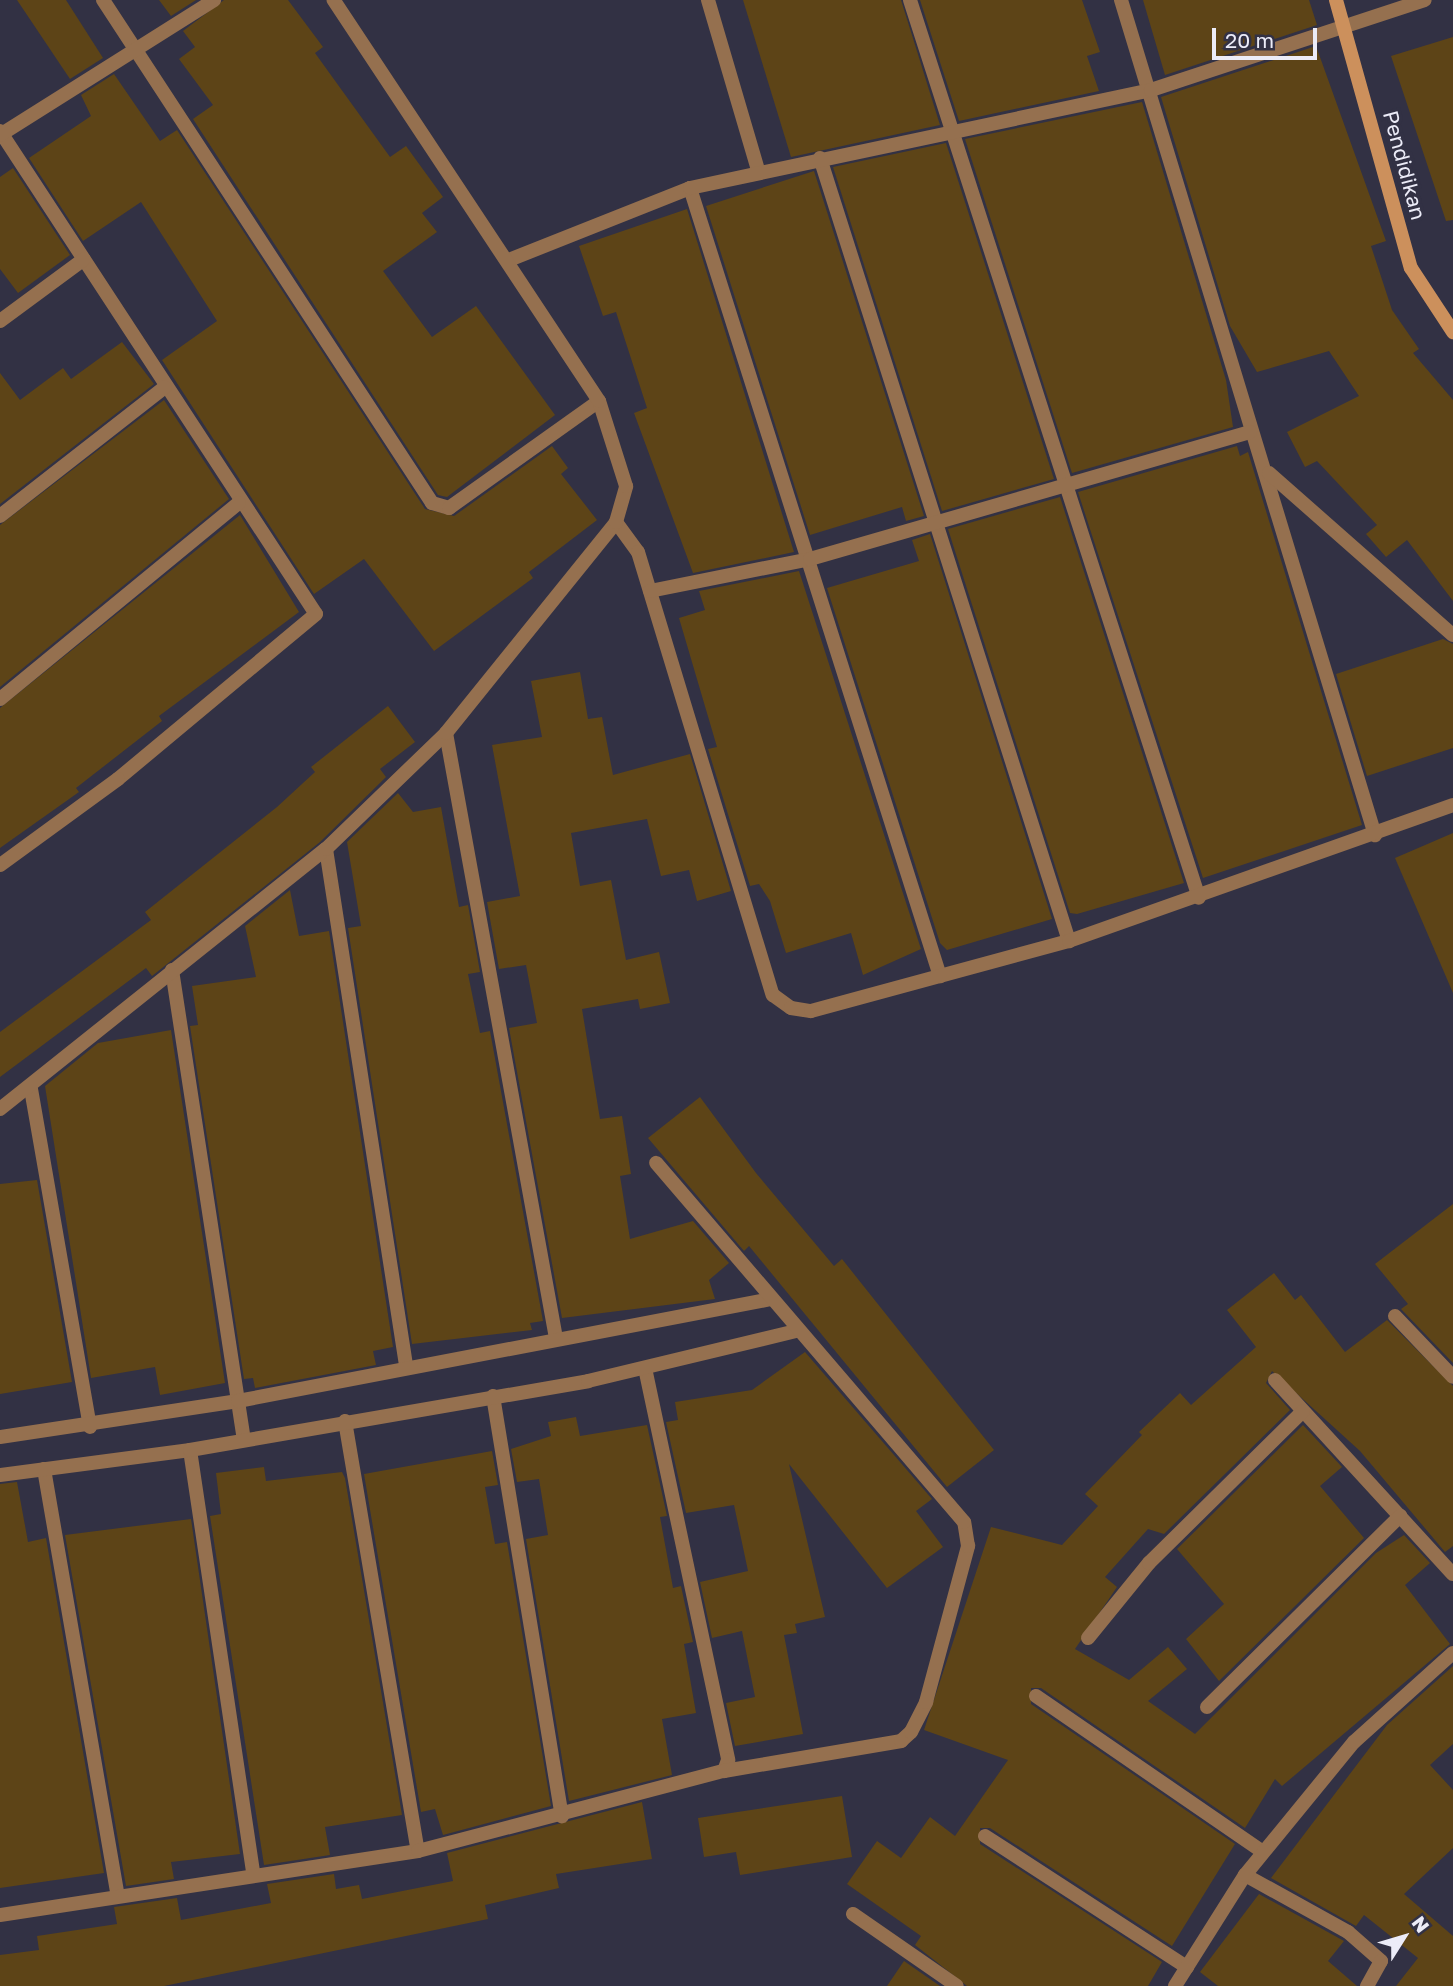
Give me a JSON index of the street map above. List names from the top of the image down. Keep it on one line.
{"streets":{"street":["Pendidikan"]},"scale_bar":"20 m","north":"top right"}
